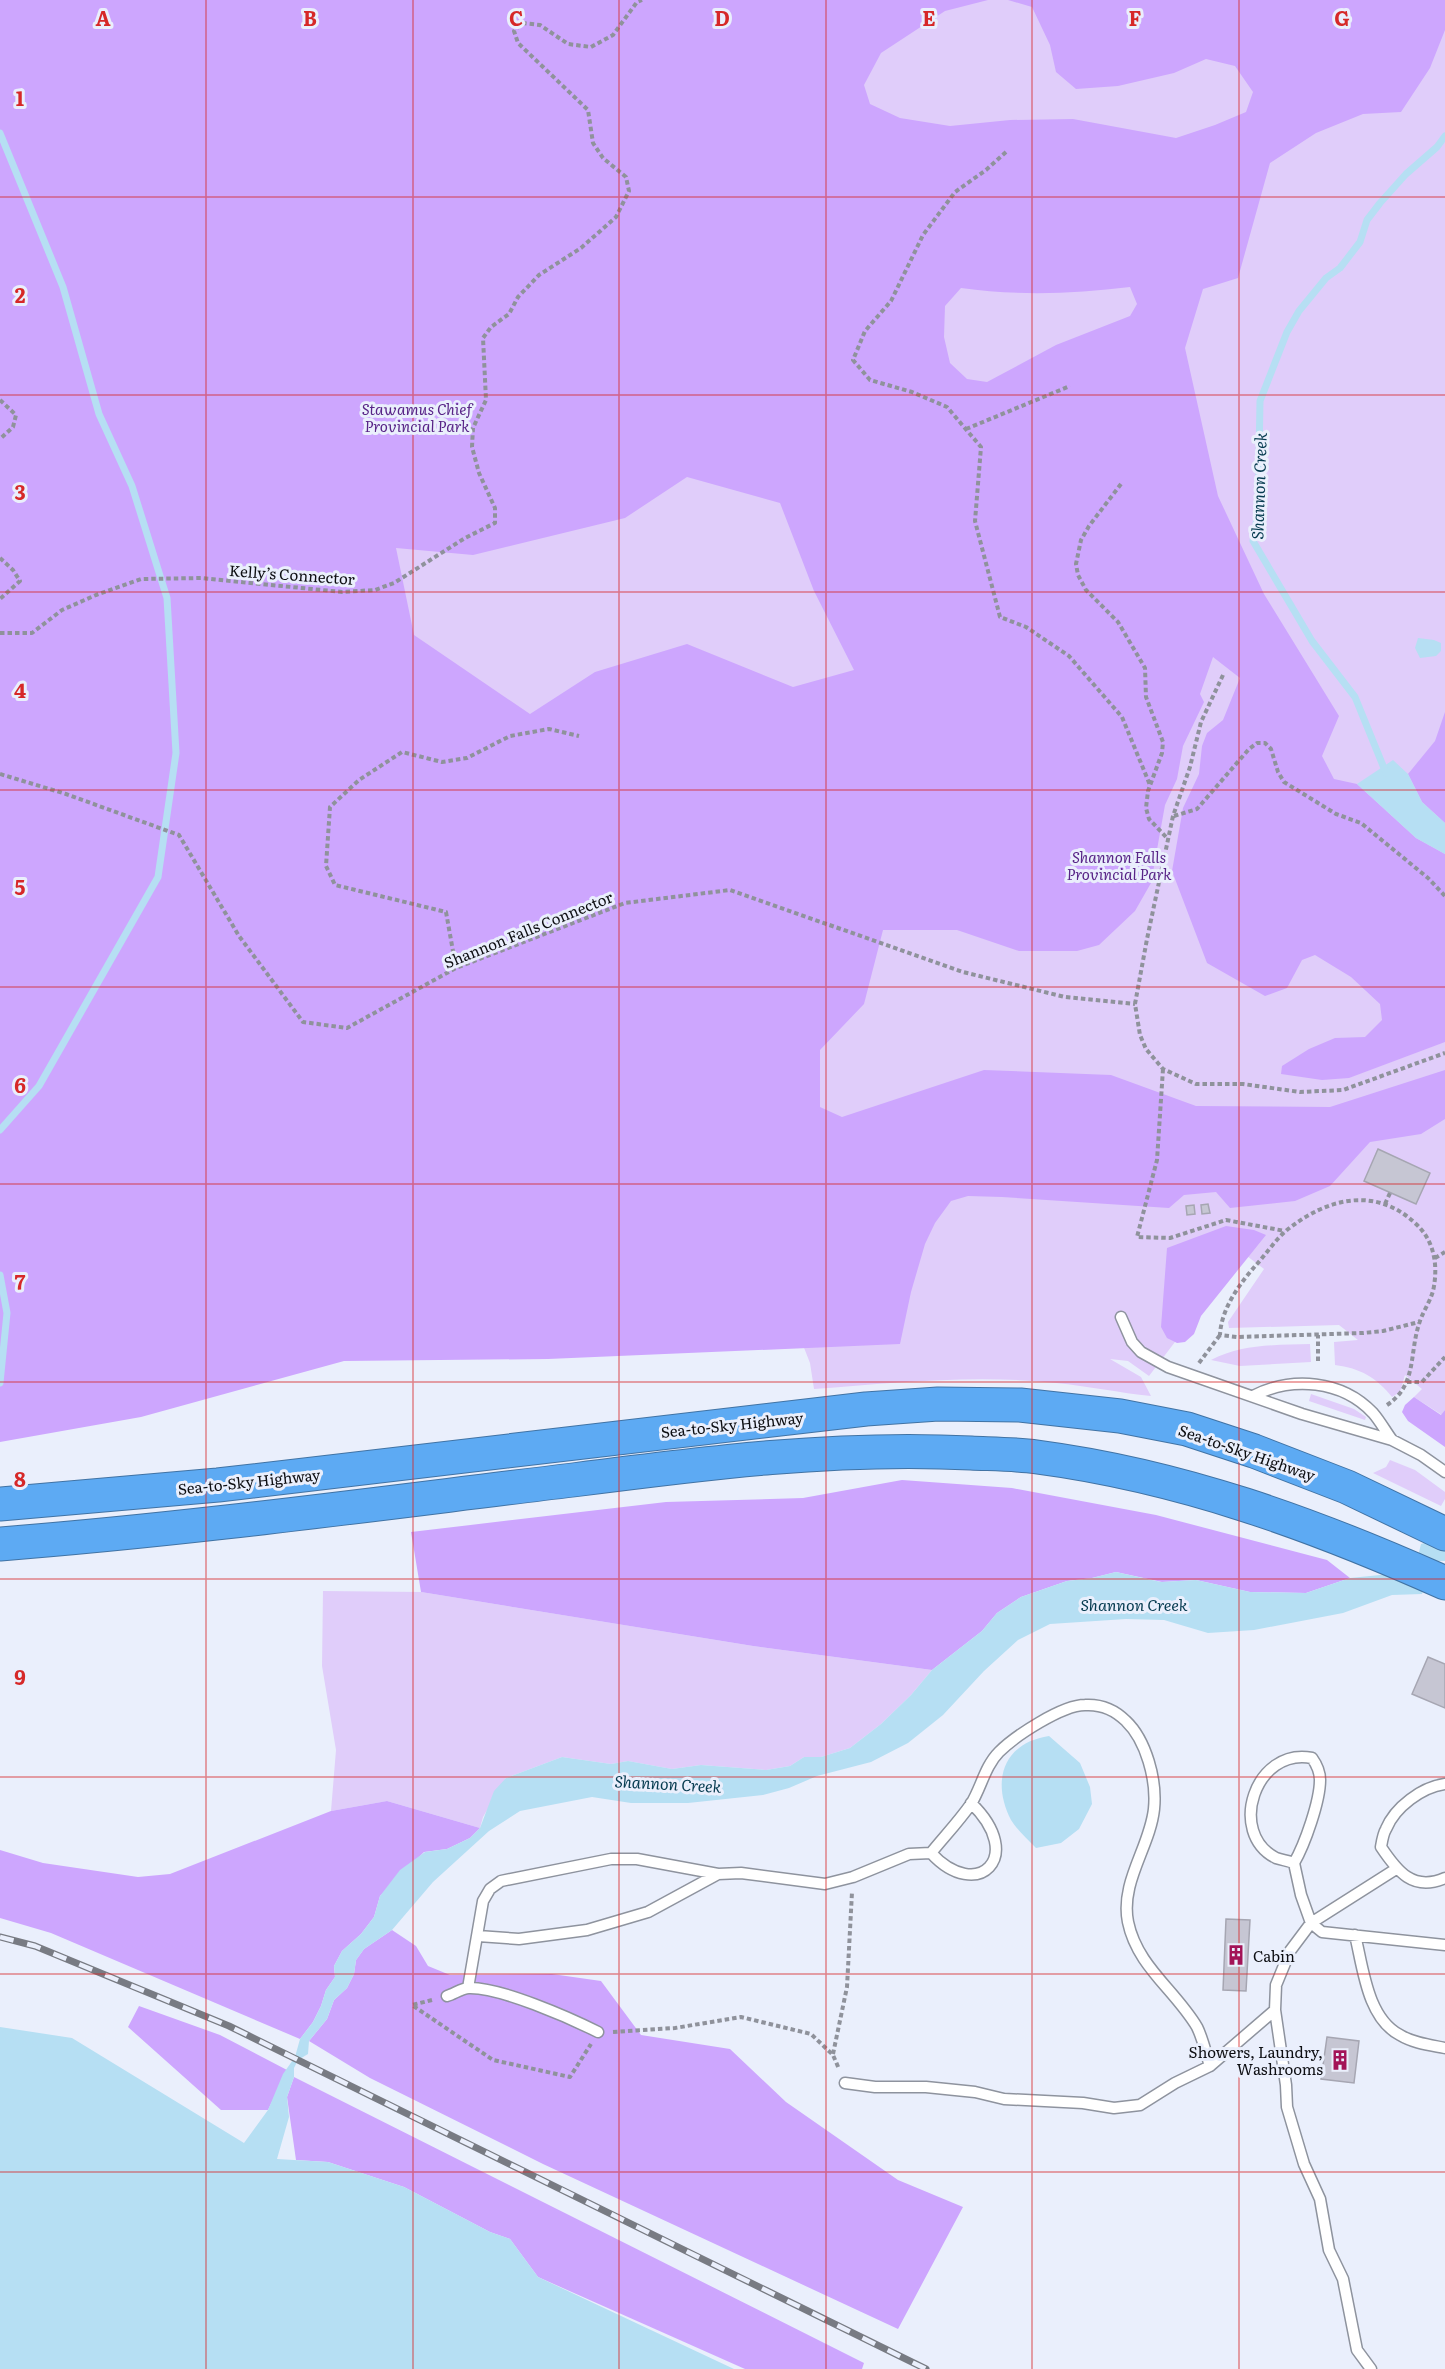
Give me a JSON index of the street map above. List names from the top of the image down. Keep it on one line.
{"streets":{"highway":["Sea-to-Sky Highway"],"path":["Kelly’s Connector","Shannon Falls Connector"]},"water":["Shannon Creek"],"parks":["Stawamus Chief Provincial Park","Shannon Falls Provincial Park"],"places":{"building":["Cabin","Showers, Laundry, Washrooms"]},"grid":{"columns":["A","B","C","D","E","F","G"],"rows":["1","2","3","4","5","6","7","8","9"]}}
